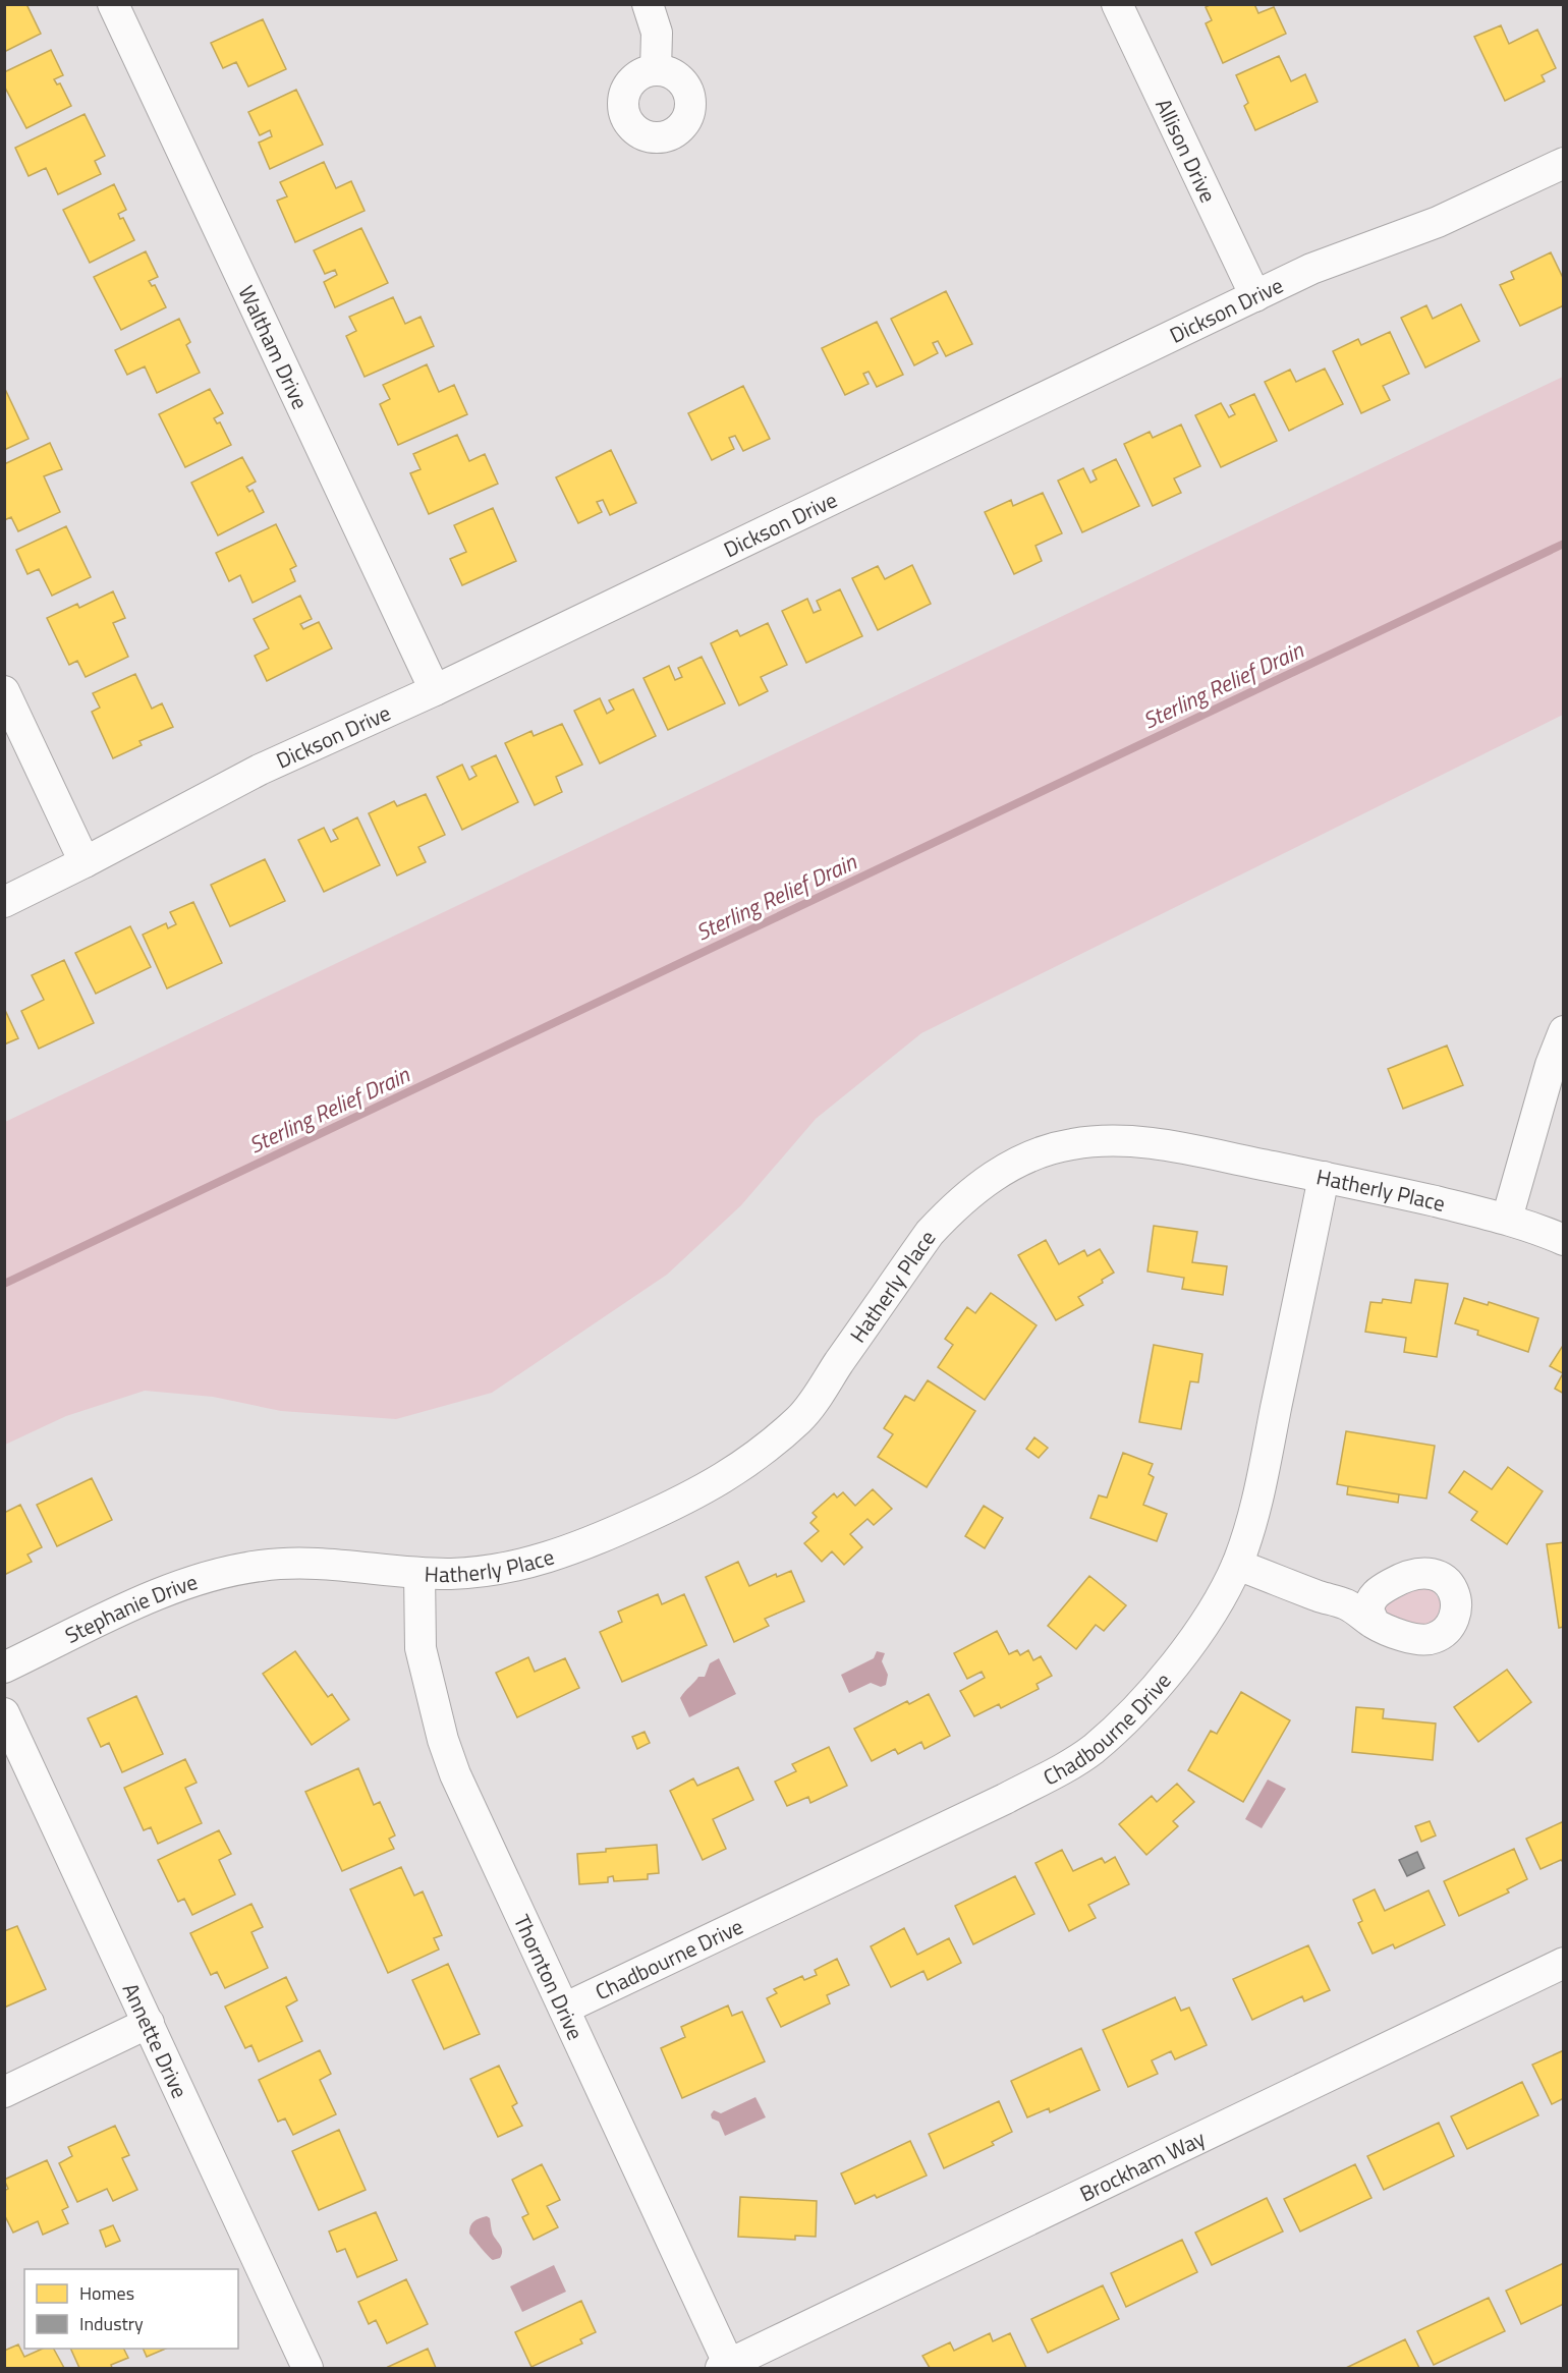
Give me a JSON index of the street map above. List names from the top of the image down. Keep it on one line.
{"streets":{"street":["Allison Drive","Dickson Drive","Waltham Drive","Hatherly Place","Stephanie Drive","Chadbourne Drive","Thornton Drive","Annette Drive","Brockham Way"]},"crossings":[["Allison Drive","Dickson Drive"],["Dickson Drive","Waltham Drive"],["Hatherly Place","Stephanie Drive"],["Hatherly Place","Chadbourne Drive"],["Hatherly Place","Thornton Drive"],["Chadbourne Drive","Thornton Drive"],["Thornton Drive","Brockham Way"]],"water":["Sterling Relief Drain"],"legend":["Homes","Industry"]}
